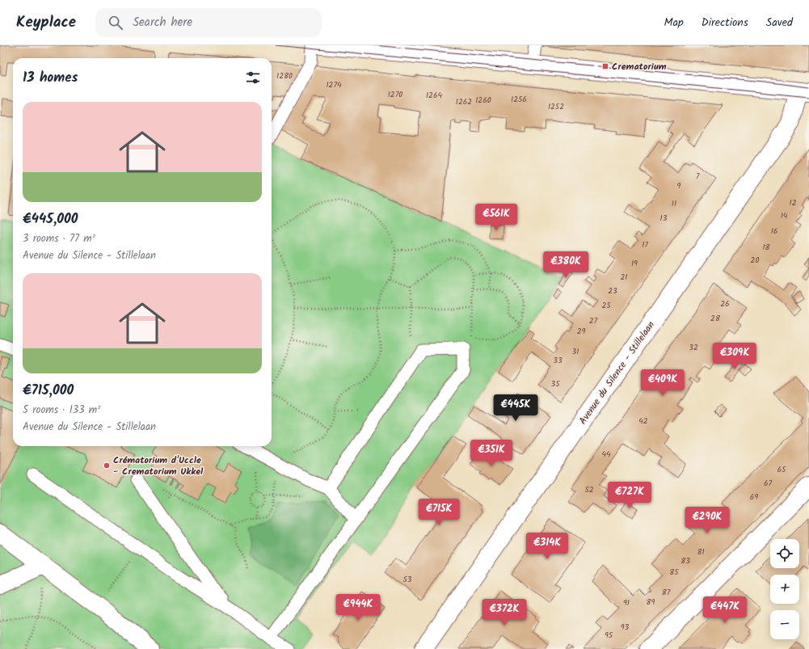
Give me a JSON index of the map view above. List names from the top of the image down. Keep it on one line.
{"streets":{"street":["Avenue du Silence - Stillelaan"]},"places":{"transit":["Crematorium"],"other":["Crématorium d'Uccle - Crematorium Ukkel"]},"house_numbers":["1280","1274","1270","1264","1256","1260","1262","1252","7","9","12","11","14","13","16","17","18","20","19","21","23","26","25","28","27","29","32","31","33","35","42","44","65","67","52","69","81","83","85","53","87","89","91","93","95"],"page":{"header":"Keyplace","search":"Search here","nav":["Map","Directions","Saved"],"heading":"13 homes","list":[{"name":"€445,000","note":"3 rooms · 77 m² · Avenue du Silence - Stillelaan"},{"name":"€715,000","note":"5 rooms · 133 m² · Avenue du Silence - Stillelaan"}],"price":["€561K","€380K","€309K","€409K","€445K","€351K","€727K","€715K","€290K","€314K","€944K","€447K","€372K"],"map_buttons":["+","−"]}}
